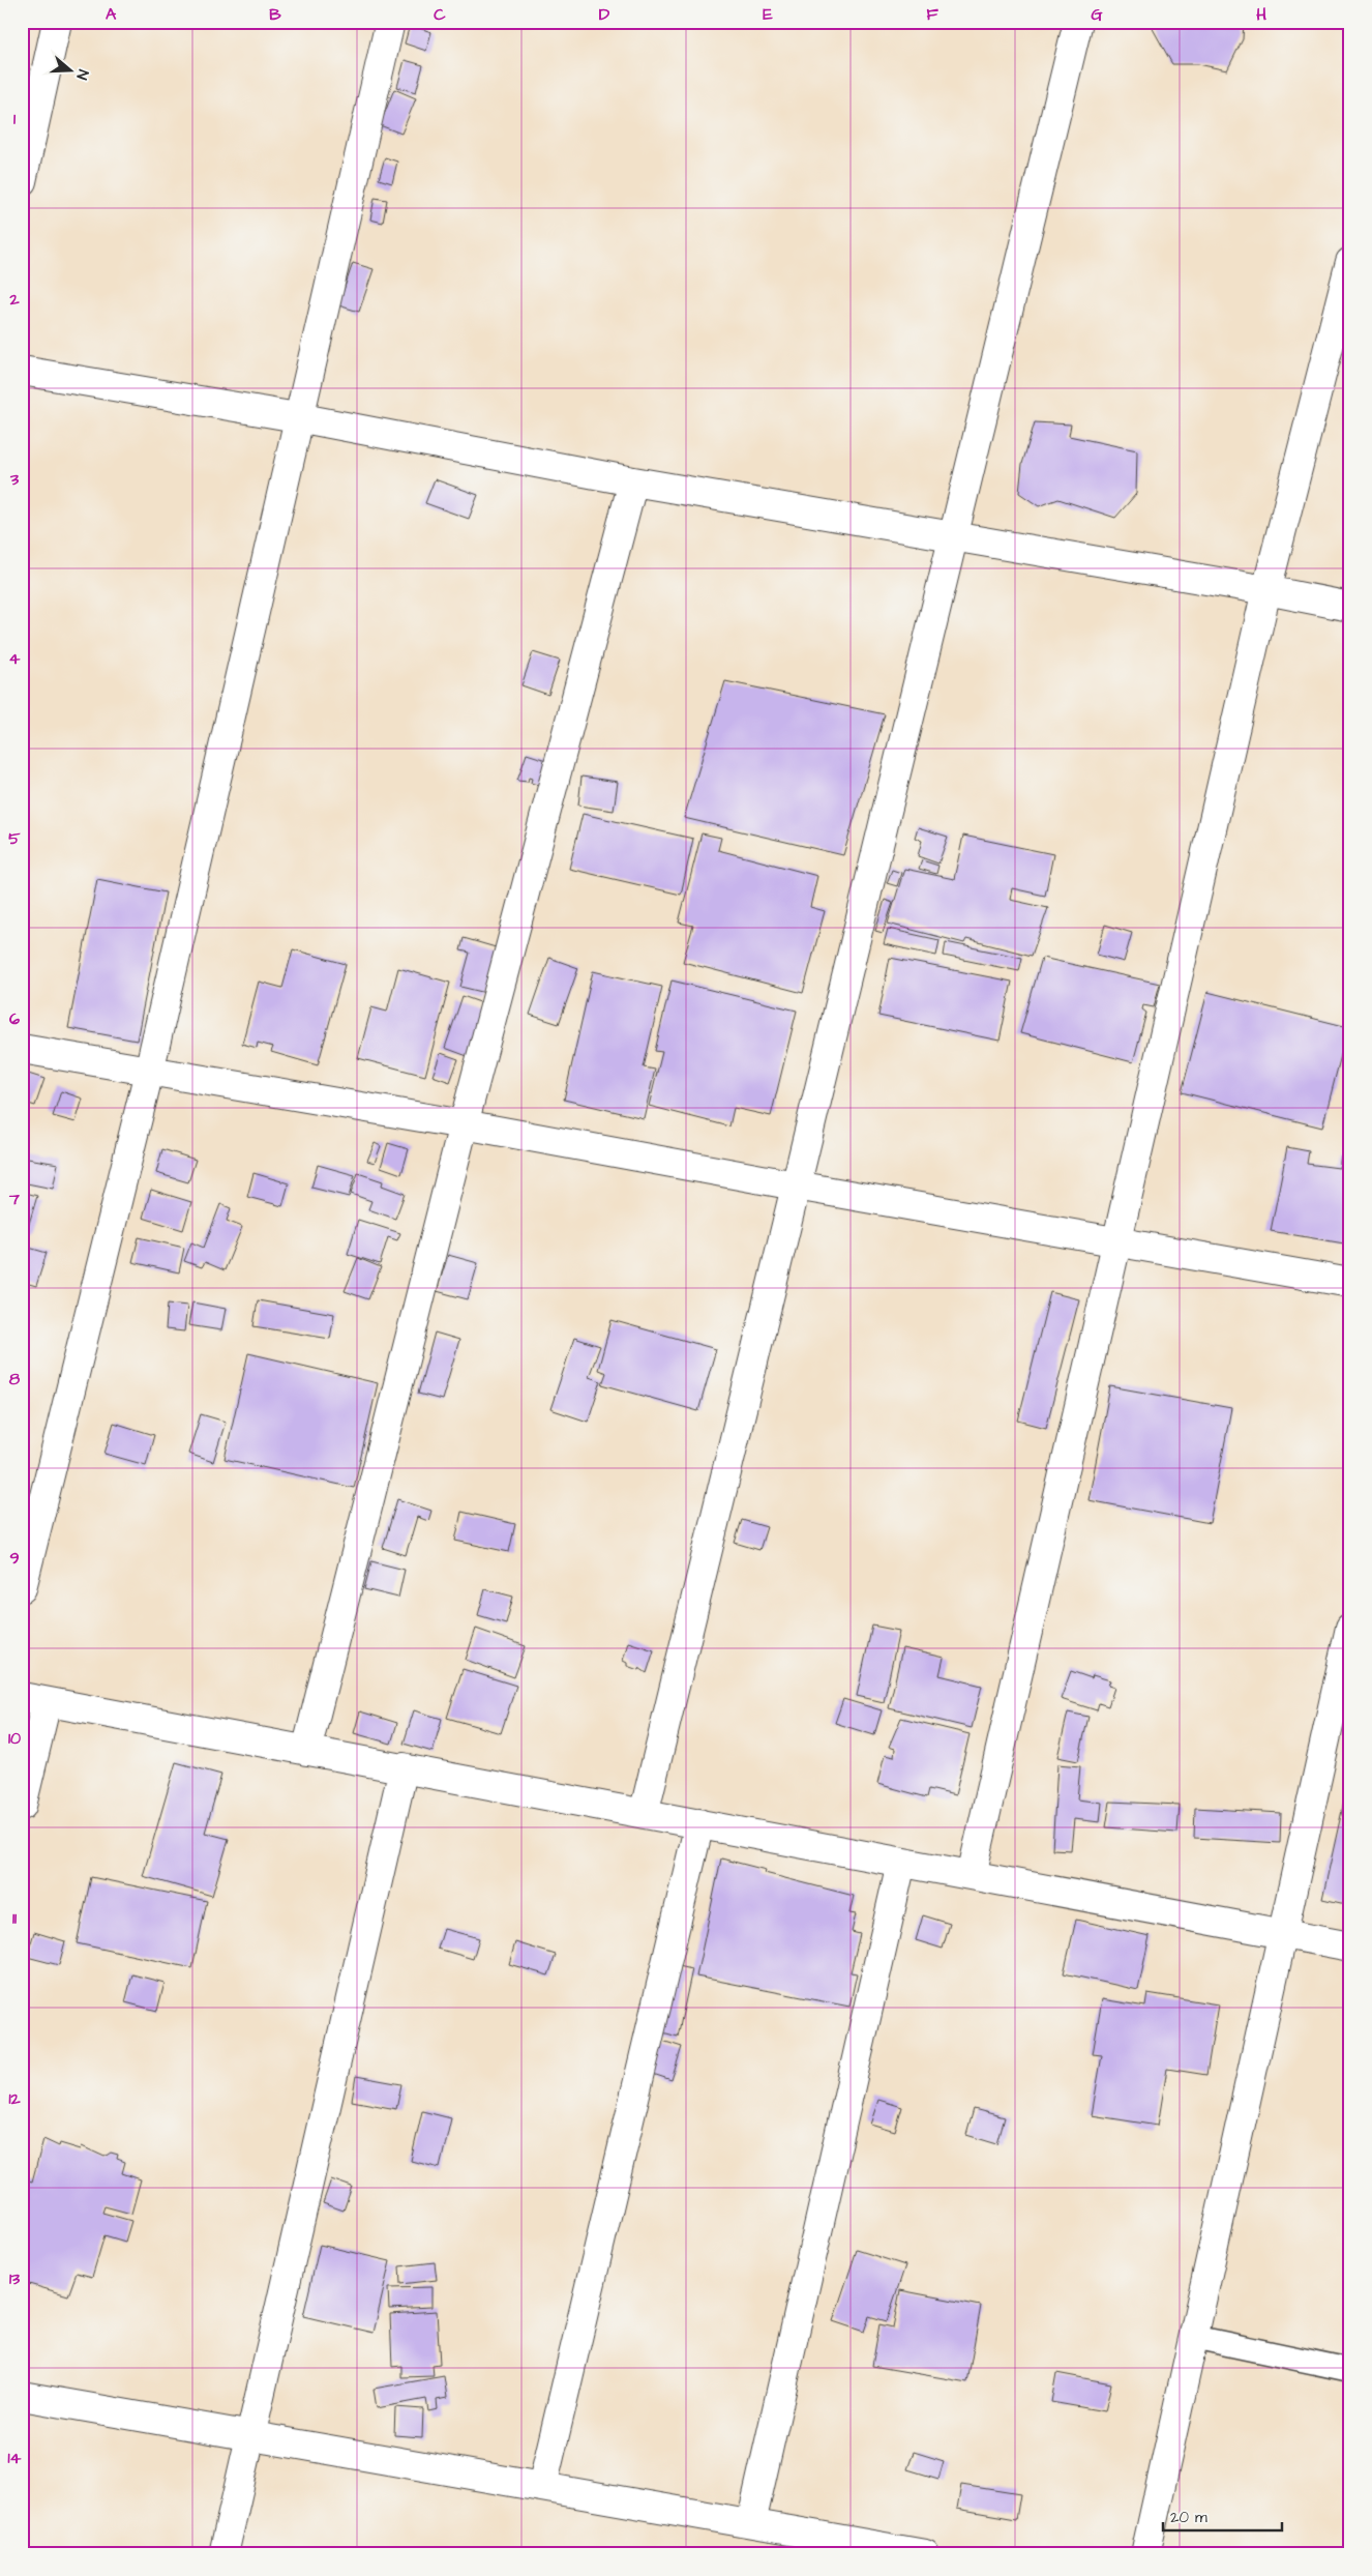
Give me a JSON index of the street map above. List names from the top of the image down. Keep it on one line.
{"scale_bar":"20 m","north":"right","grid":{"columns":["A","B","C","D","E","F","G","H"],"rows":["1","2","3","4","5","6","7","8","9","10","11","12","13","14"]}}
